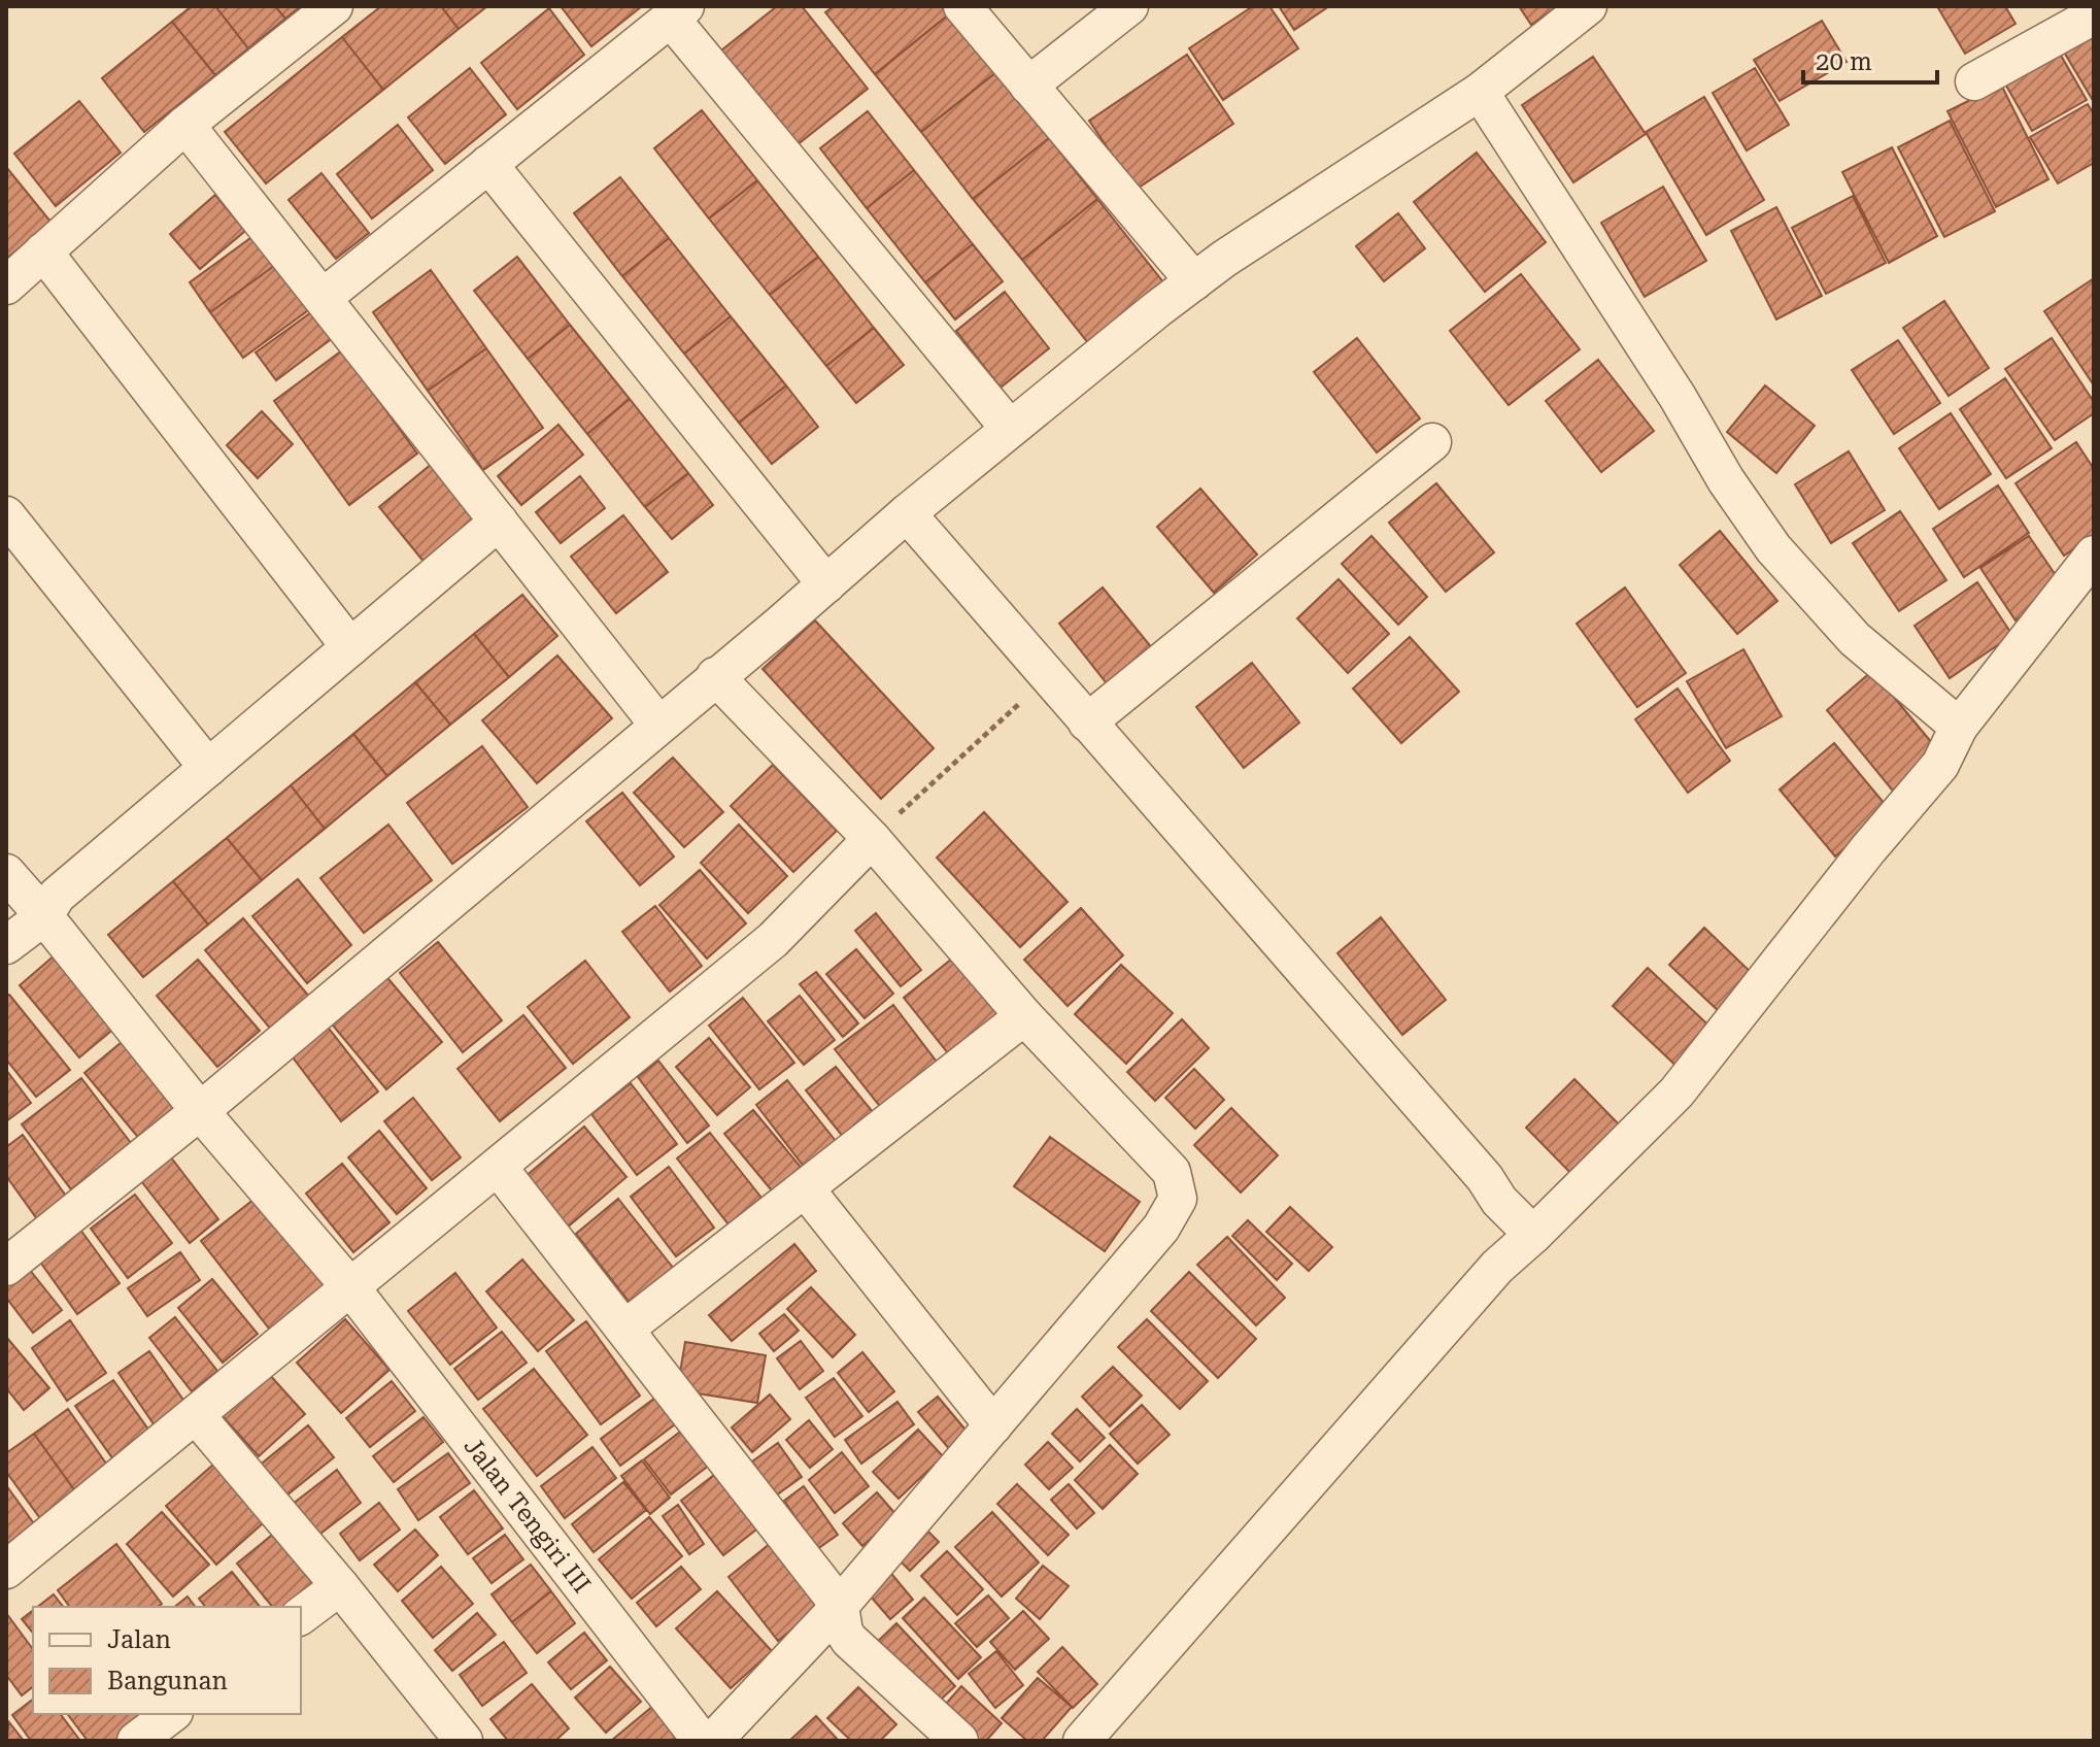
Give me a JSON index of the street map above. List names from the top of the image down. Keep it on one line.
{"streets":{"street":["Jalan Tengiri III"]},"legend":["Jalan","Bangunan"],"scale_bar":"20 m"}
